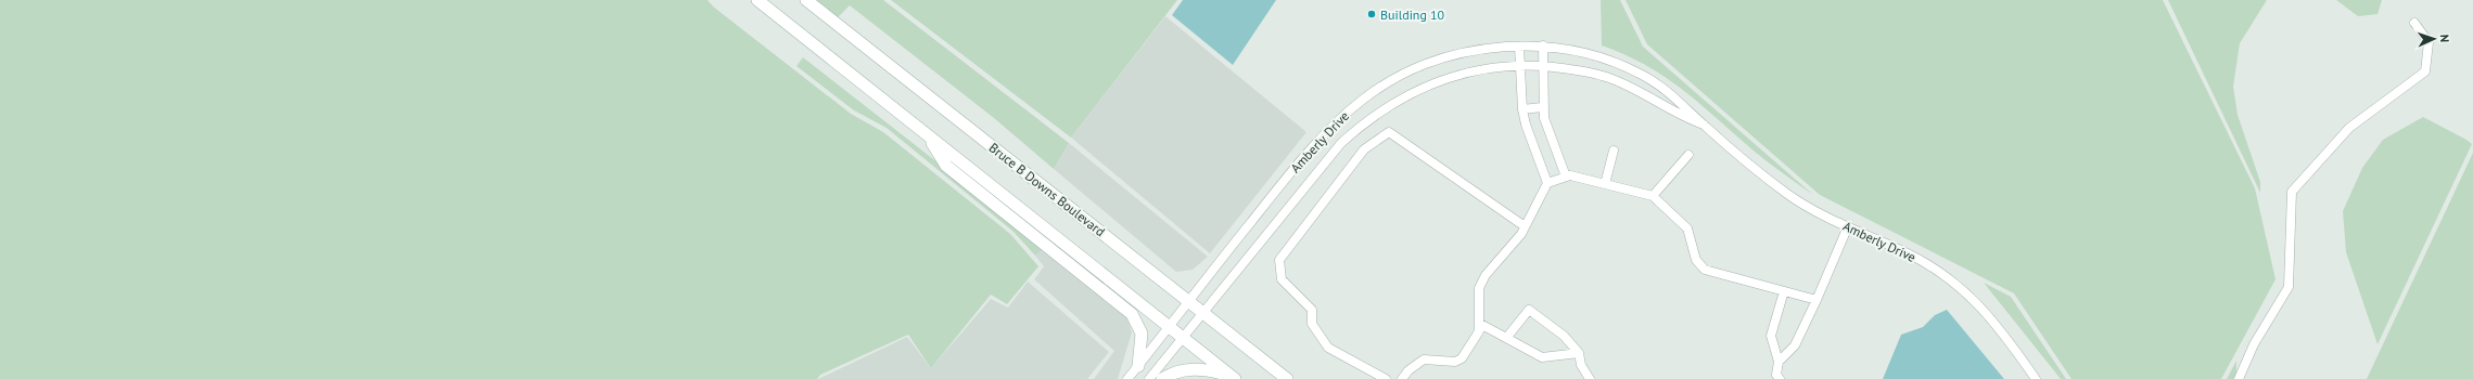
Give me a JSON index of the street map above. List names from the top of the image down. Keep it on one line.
{"streets":{"main road":["Bruce B Downs Boulevard"],"street":["Amberly Drive"]},"crossings":[["Amberly Drive","Bruce B Downs Boulevard"]],"places":["Building 10"],"north":"right"}
